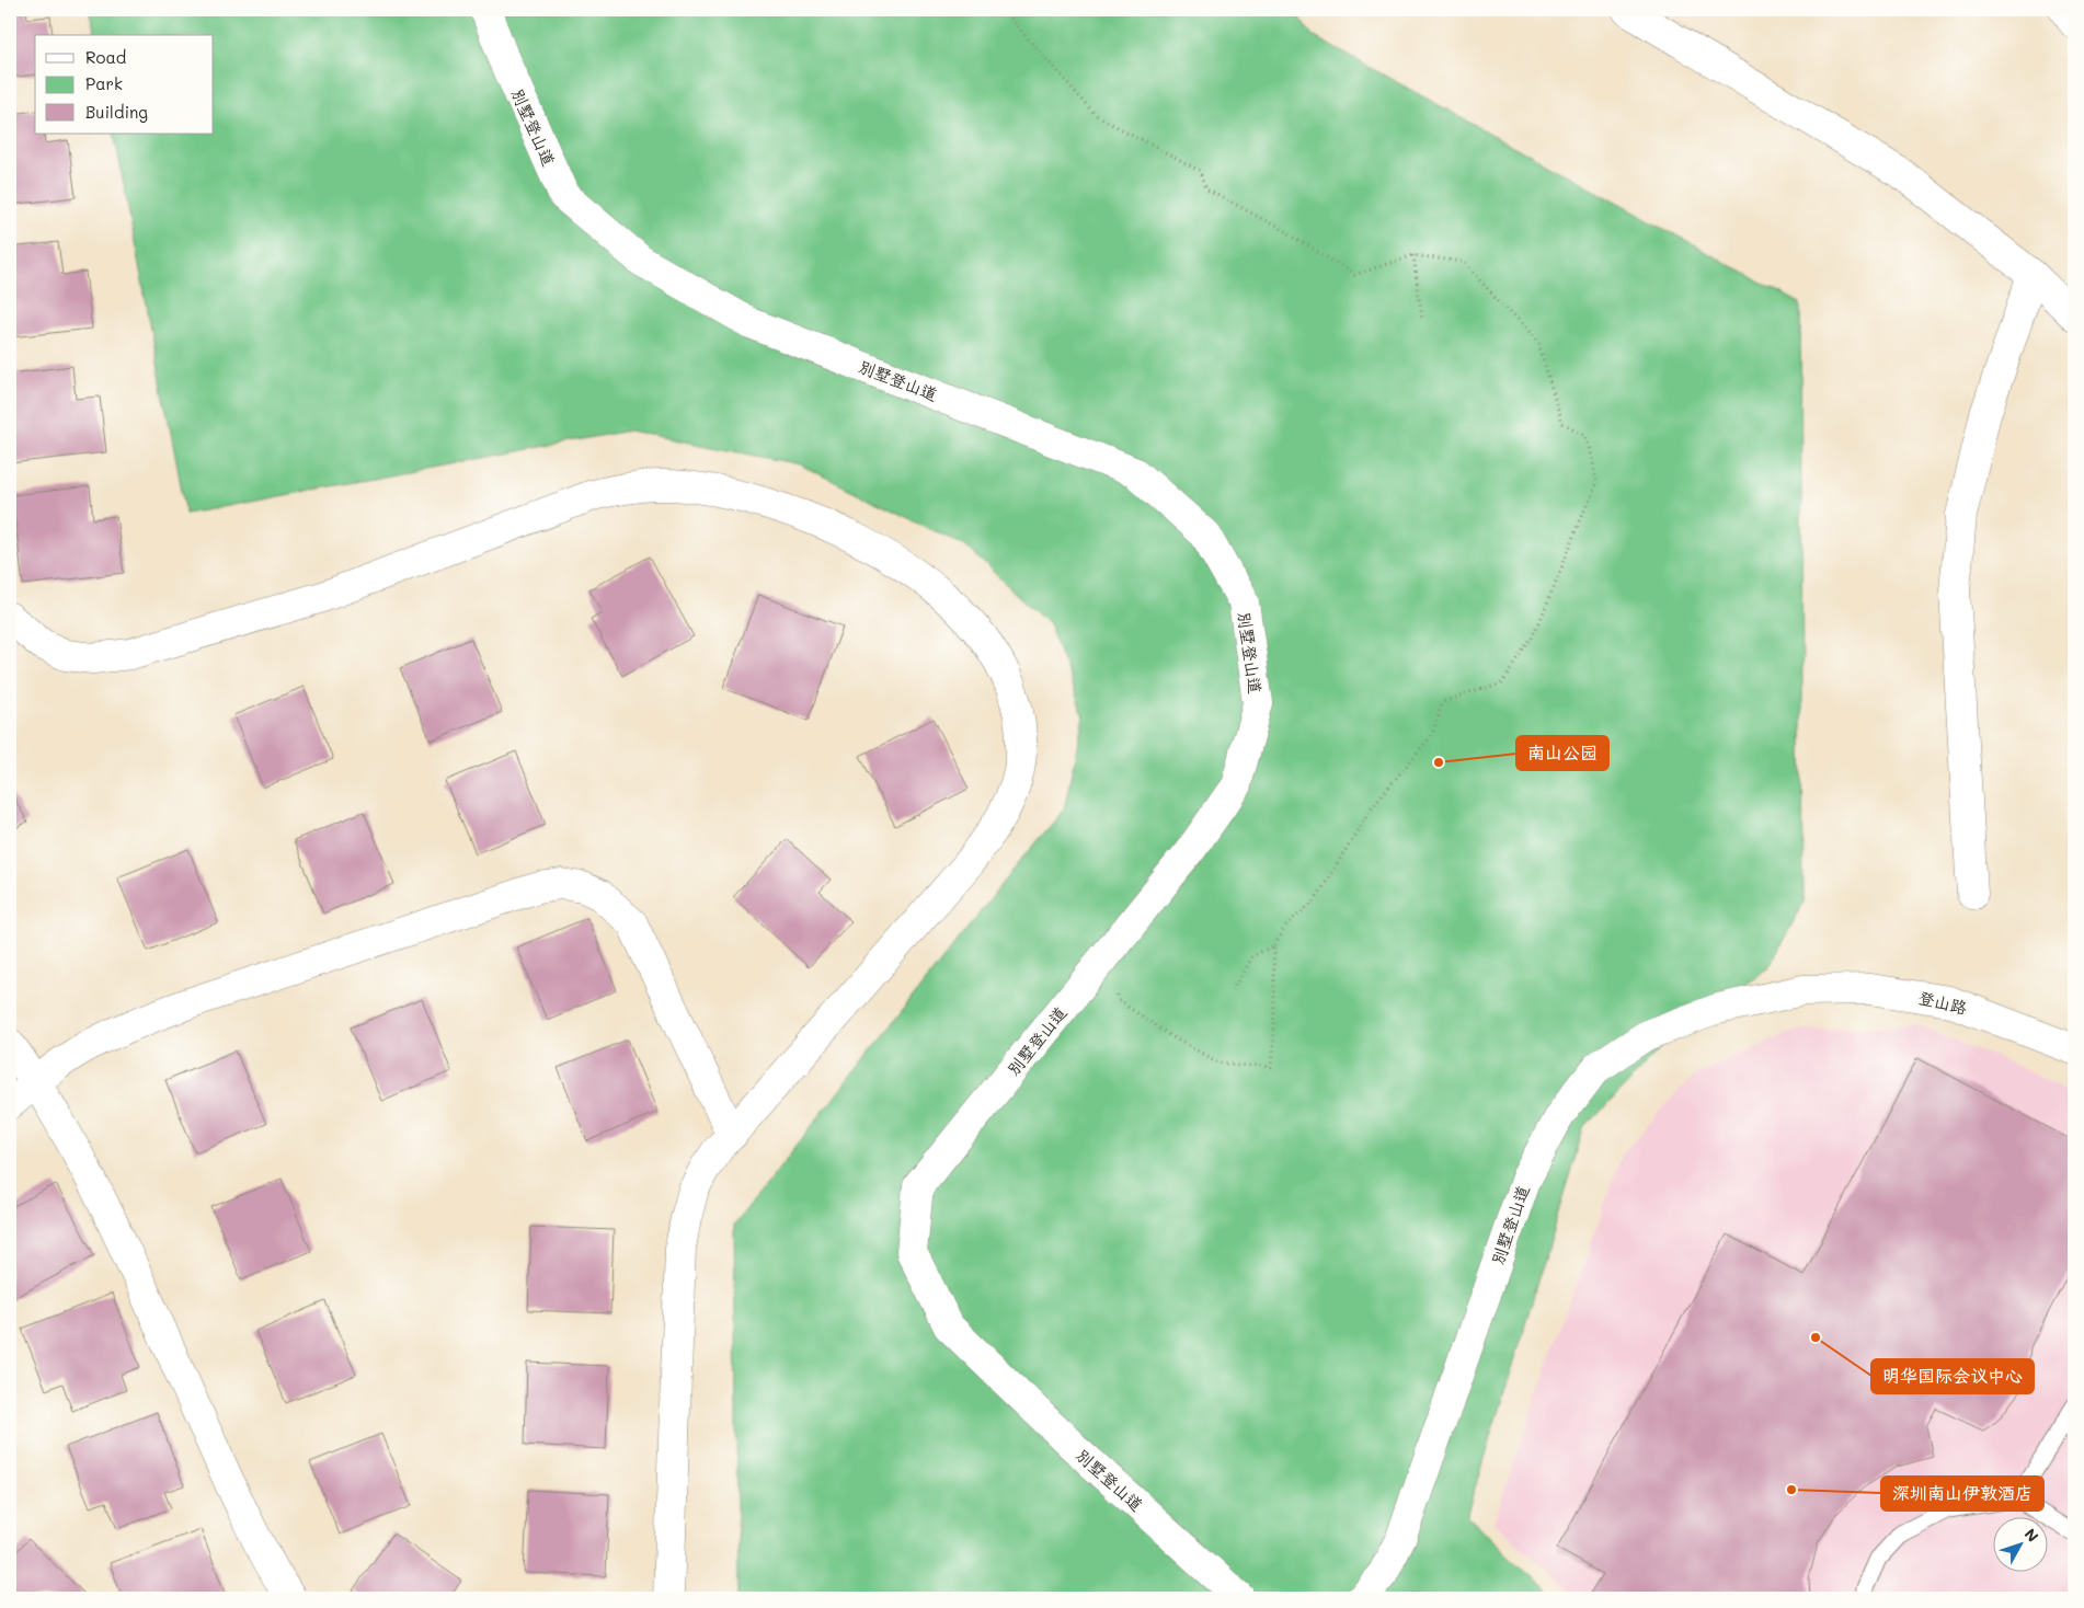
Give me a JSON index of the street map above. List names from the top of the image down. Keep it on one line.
{"streets":{"street":["别墅登山道","登山路"]},"crossings":[["别墅登山道","登山路"]],"places":["南山公园","明华国际会议中心","深圳南山伊敦酒店"],"legend":["Road","Park","Building"],"north":"top right"}
